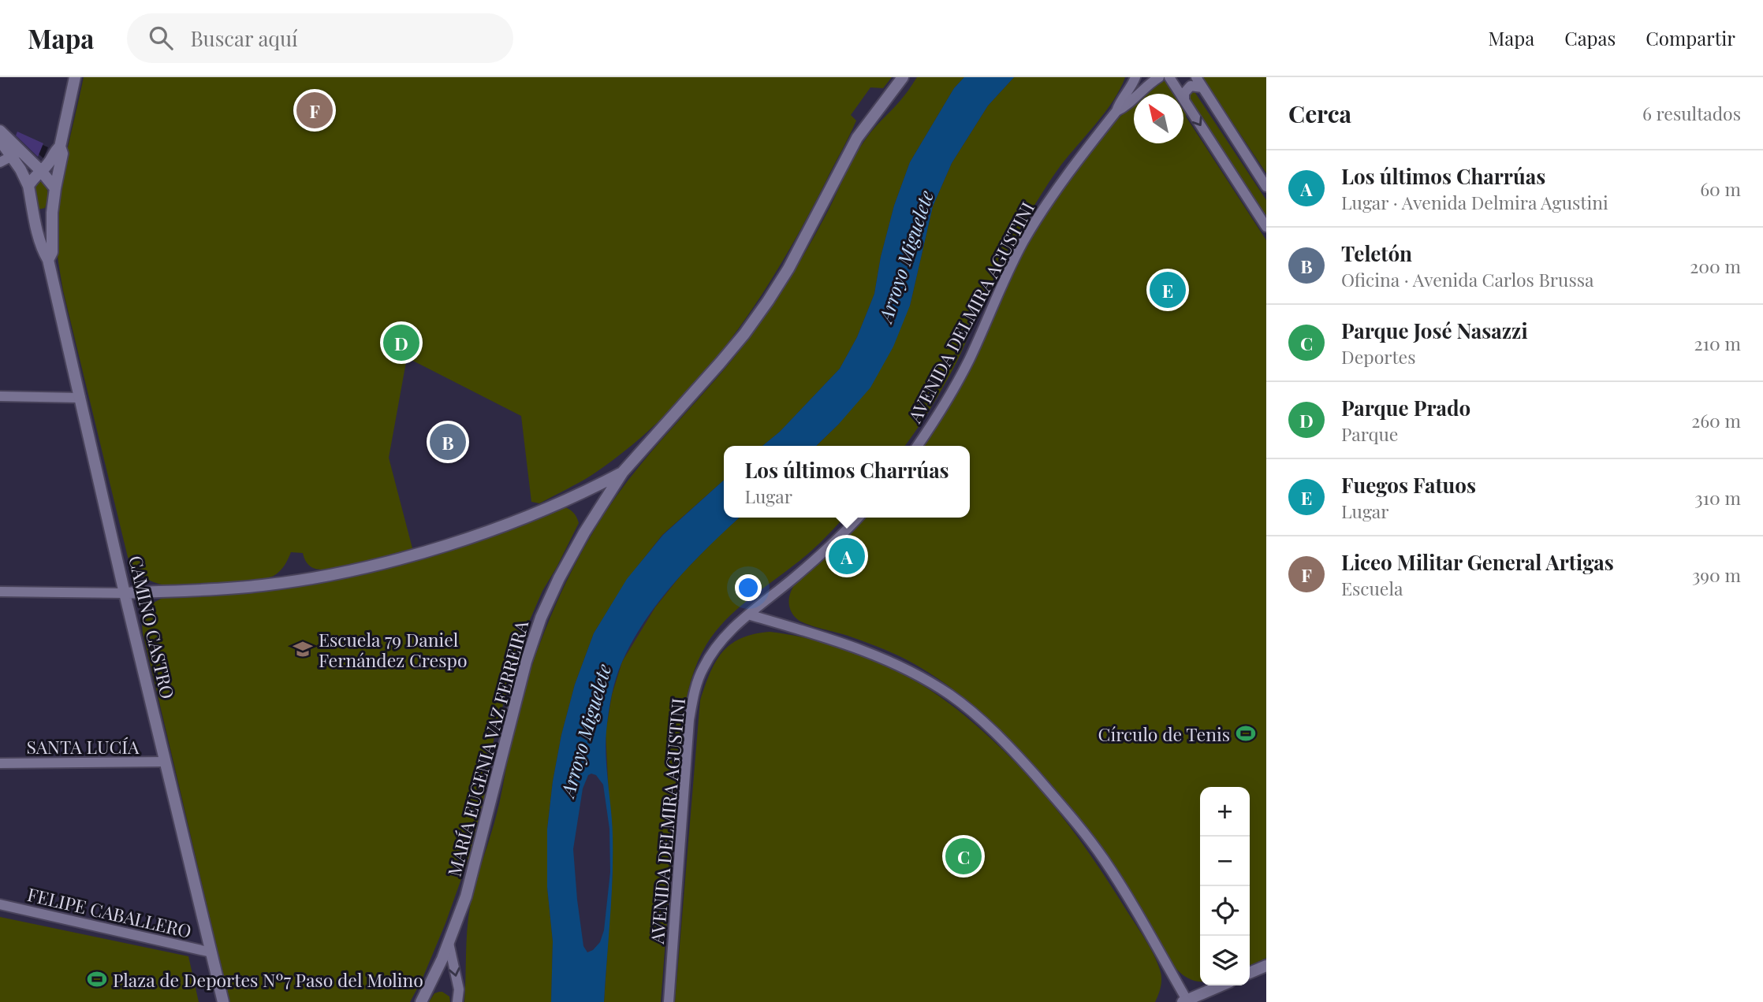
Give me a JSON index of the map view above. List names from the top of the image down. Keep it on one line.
{"streets":{"street":["AVENIDA DELMIRA AGUSTINI","CAMINO CASTRO","SANTA LUCÍA","MARÍA EUGENIA VAZ FERREIRA","FELIPE CABALLERO"]},"crossings":[["CAMINO CASTRO","SANTA LUCÍA"],["CAMINO CASTRO","FELIPE CABALLERO"]],"water":["Arroyo Miguelete"],"places":{"school or university":["Escuela 79 Daniel Fernández Crespo"],"sports":["Círculo de Tenis","Plaza de Deportes Nº7 Paso del Molino"]},"north":"top left","page":{"header":"Mapa","search":"Buscar aquí","nav":["Mapa","Capas","Compartir"],"heading":["Cerca","6 resultados"],"pins":["F","E","D","B","A","C"],"list":[{"mark":"A","name":"Los últimos Charrúas","note":"Lugar · Avenida Delmira Agustini","value":"60 m"},{"mark":"B","name":"Teletón","note":"Oficina · Avenida Carlos Brussa","value":"200 m"},{"mark":"C","name":"Parque José Nasazzi","note":"Deportes","value":"210 m"},{"mark":"D","name":"Parque Prado","note":"Parque","value":"260 m"},{"mark":"E","name":"Fuegos Fatuos","note":"Lugar","value":"310 m"},{"mark":"F","name":"Liceo Militar General Artigas","note":"Escuela","value":"390 m"}],"popup":["Los últimos Charrúas","Lugar"],"map_buttons":["+","−"]}}
